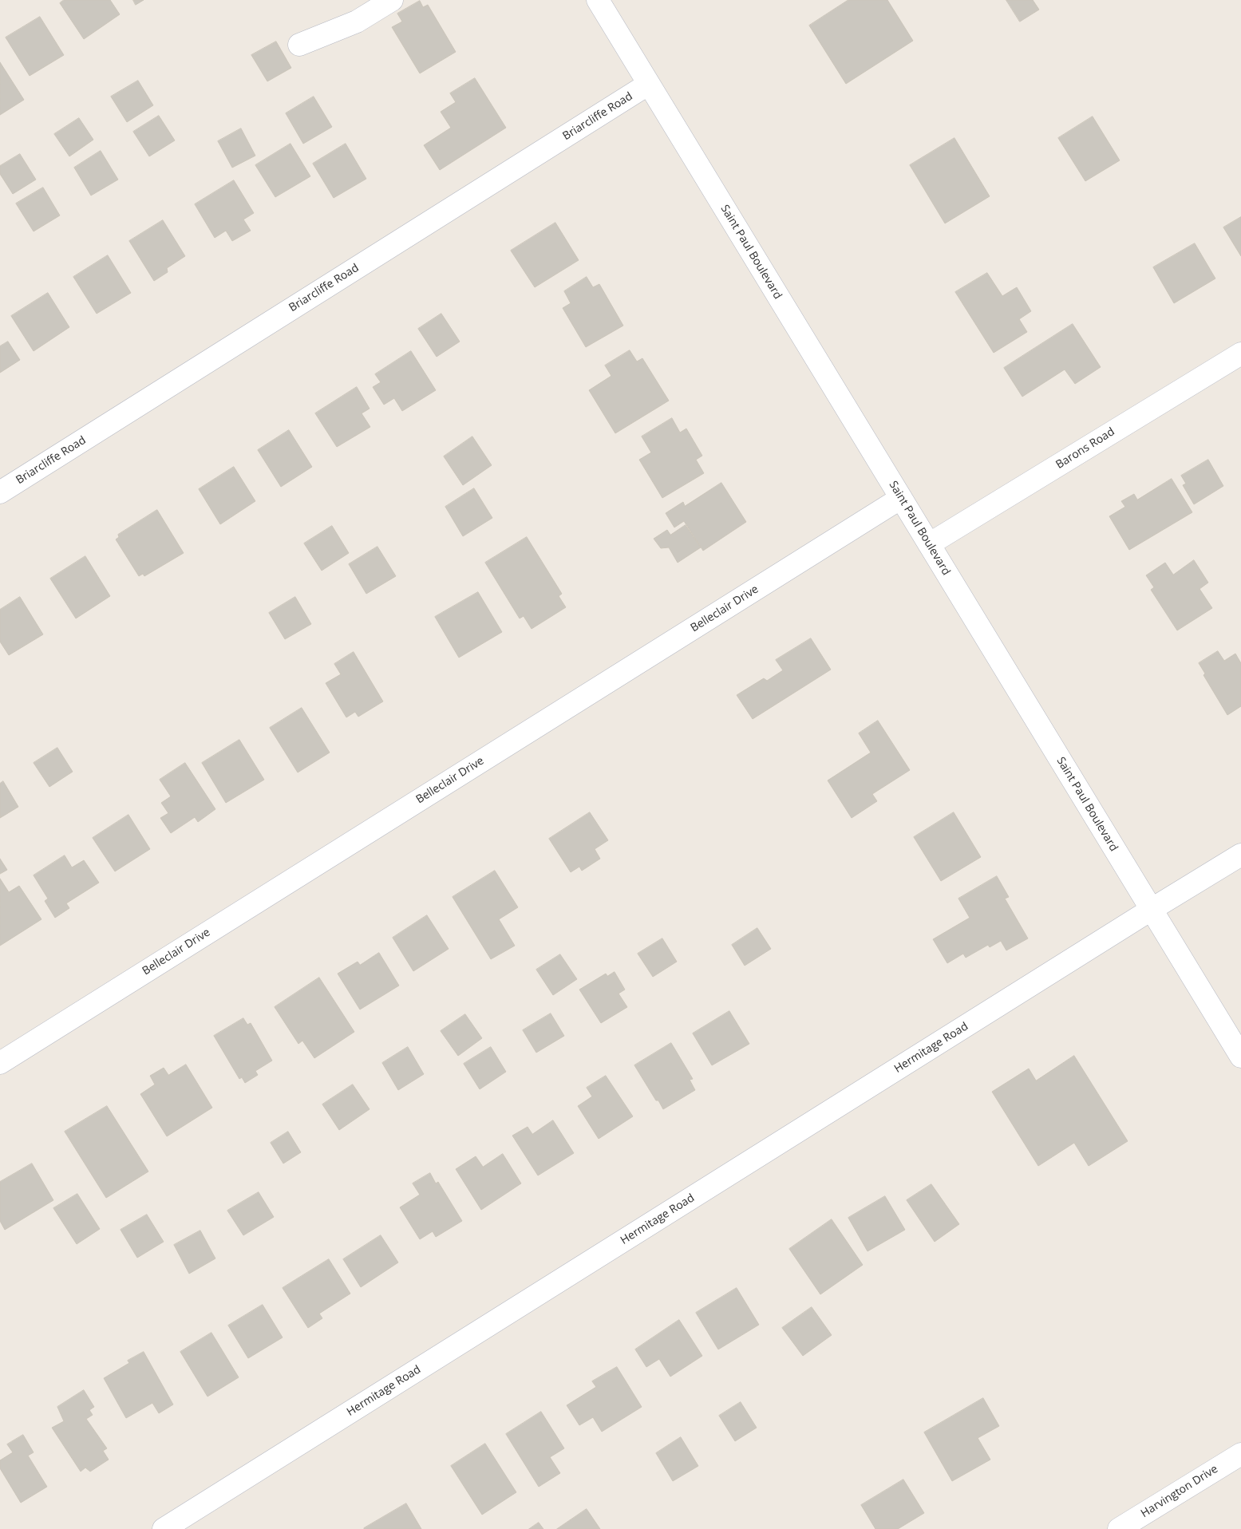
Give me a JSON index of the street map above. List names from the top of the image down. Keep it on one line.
{"streets":{"street":["Briarcliffe Road","Saint Paul Boulevard","Barons Road","Belleclair Drive","Hermitage Road","Harvington Drive"]},"crossings":[["Briarcliffe Road","Saint Paul Boulevard"],["Saint Paul Boulevard","Barons Road"],["Saint Paul Boulevard","Belleclair Drive"],["Saint Paul Boulevard","Hermitage Road"]]}
